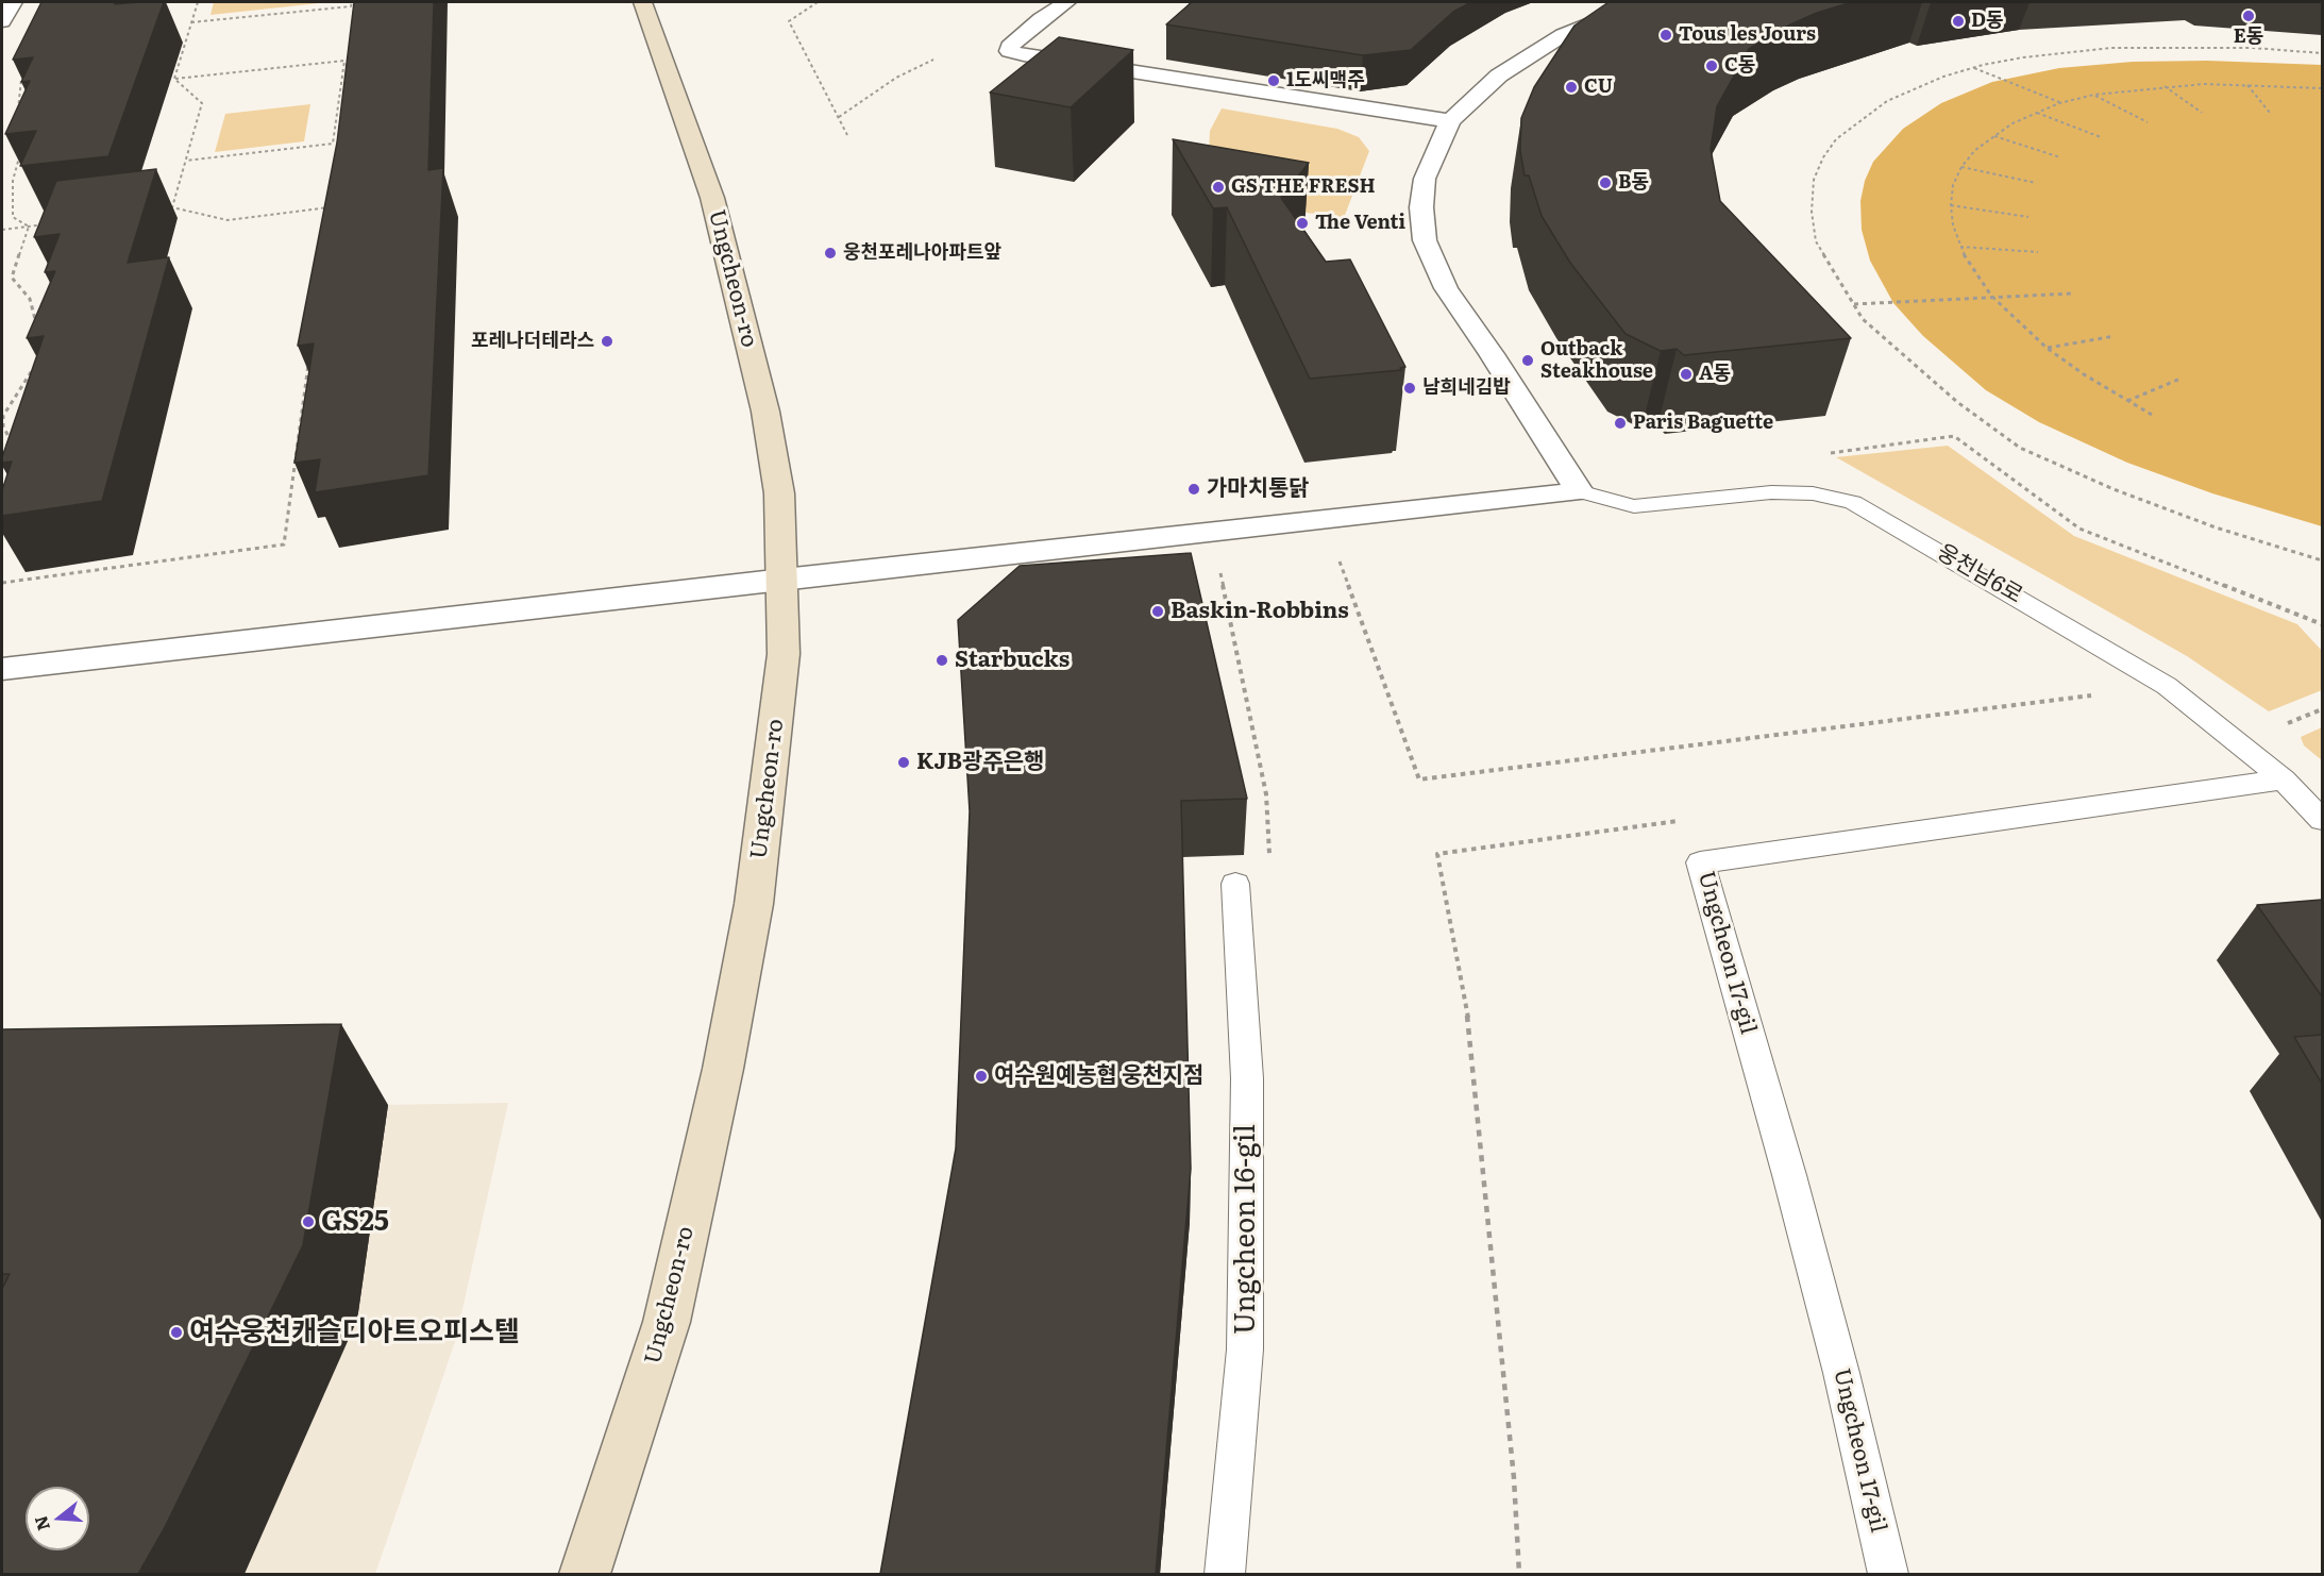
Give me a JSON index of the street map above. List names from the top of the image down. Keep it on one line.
{"streets":{"street":["Ungcheon-ro"],"lane":["웅천남6로","Ungcheon 17-gil","Ungcheon 16-gil"]},"crossings":[["웅천남6로","Ungcheon 17-gil"]],"places":["E동","D동","Tous les Jours","C동","1도씨맥주","CU","B동","GS THE FRESH","The Venti","웅천포레나아파트앞","포레나더테라스","Outback Steakhouse","A동","남희네김밥","Paris Baguette","가마치통닭","Baskin-Robbins","Starbucks","KJB광주은행","여수원예농협 웅천지점","GS25","여수웅천캐슬디아트오피스텔"],"north":"left"}
